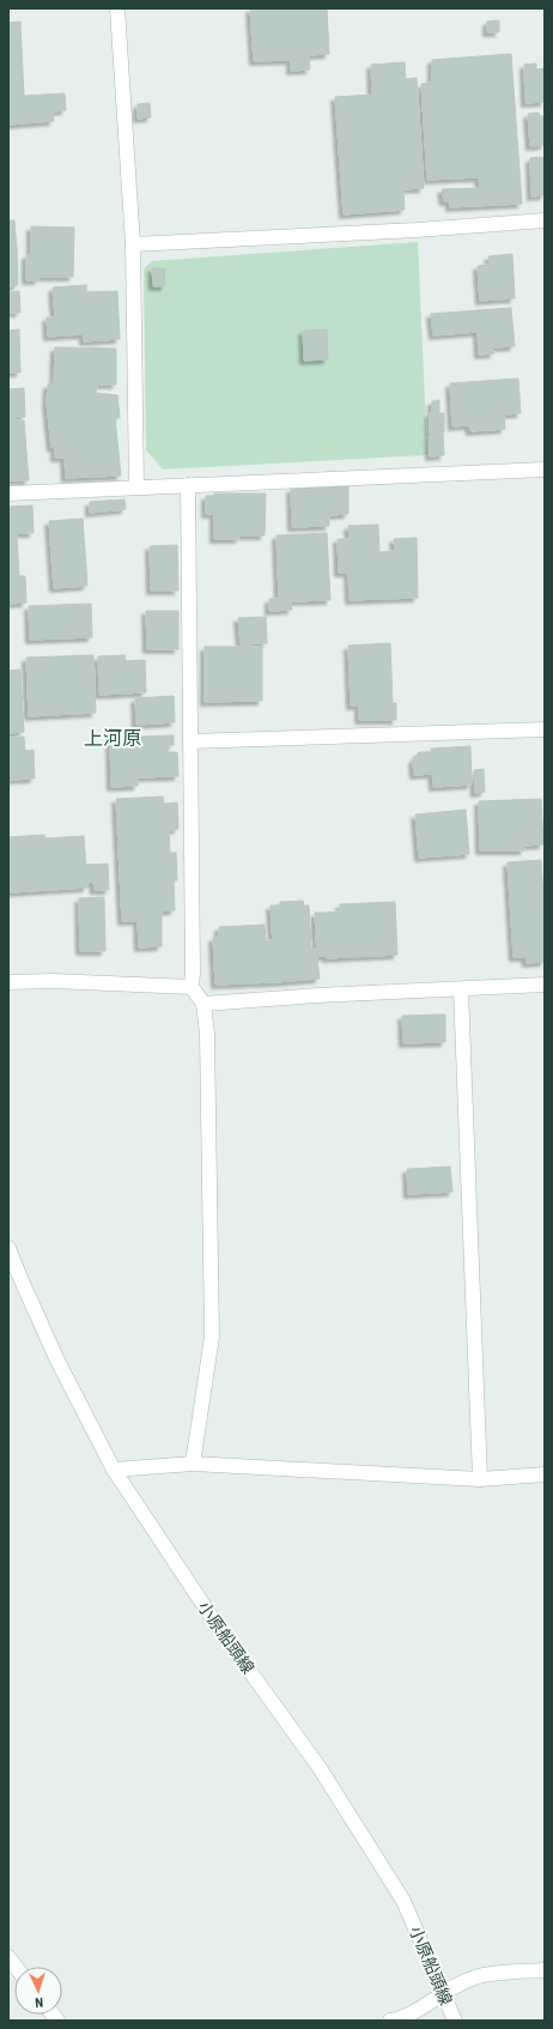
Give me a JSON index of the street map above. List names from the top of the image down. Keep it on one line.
{"streets":{"street":["小原船頭線"]},"districts":["上河原"],"north":"bottom"}
